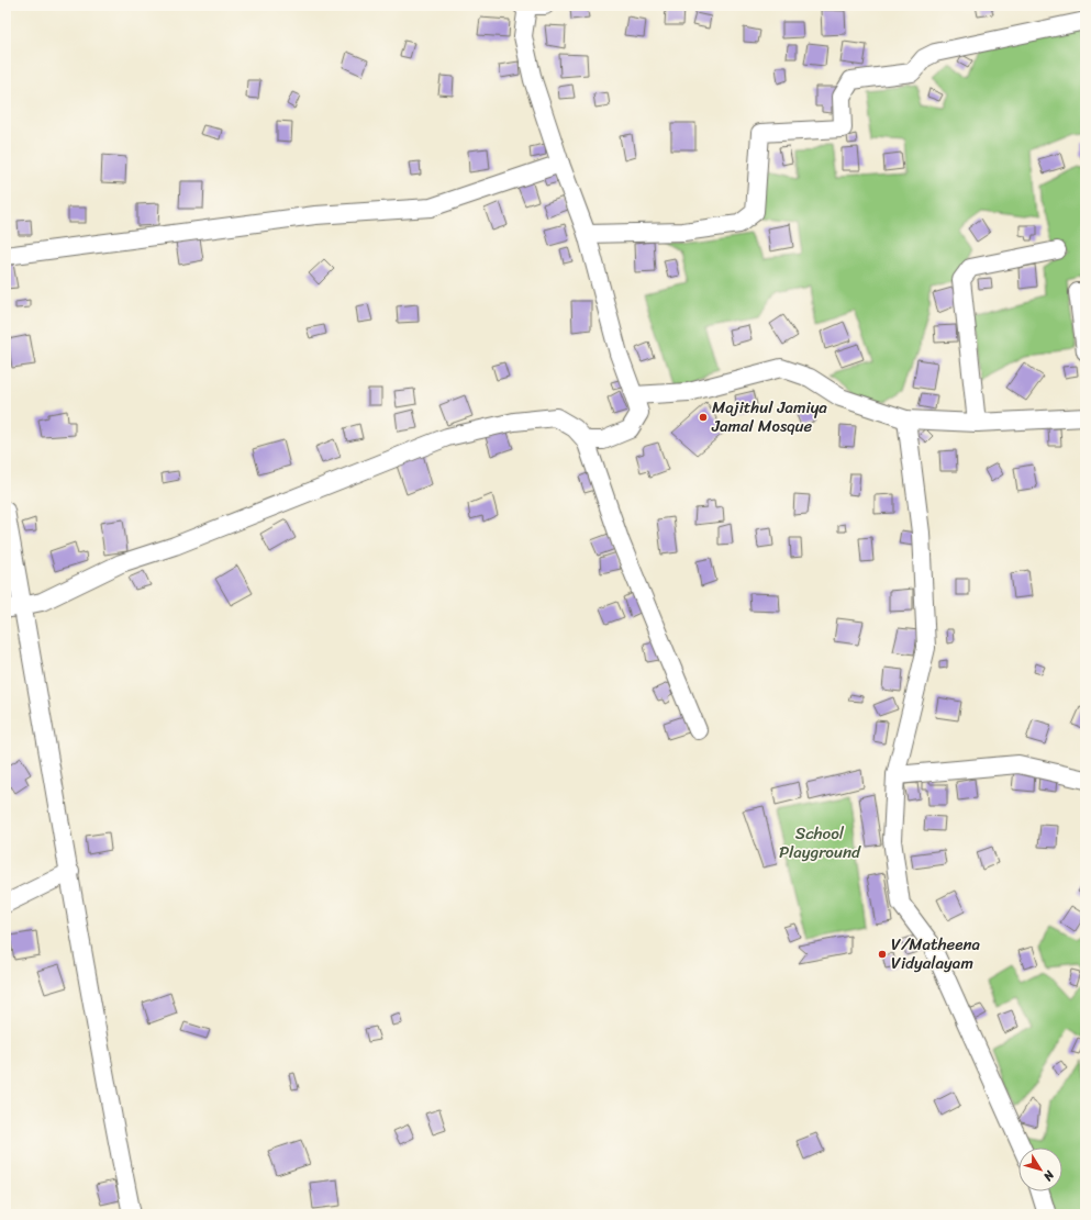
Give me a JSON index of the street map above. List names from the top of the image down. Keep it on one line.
{"parks":["School Playground"],"places":["Majithul Jamiya Jamal Mosque","V/Matheena Vidyalayam"],"north":"bottom right"}
